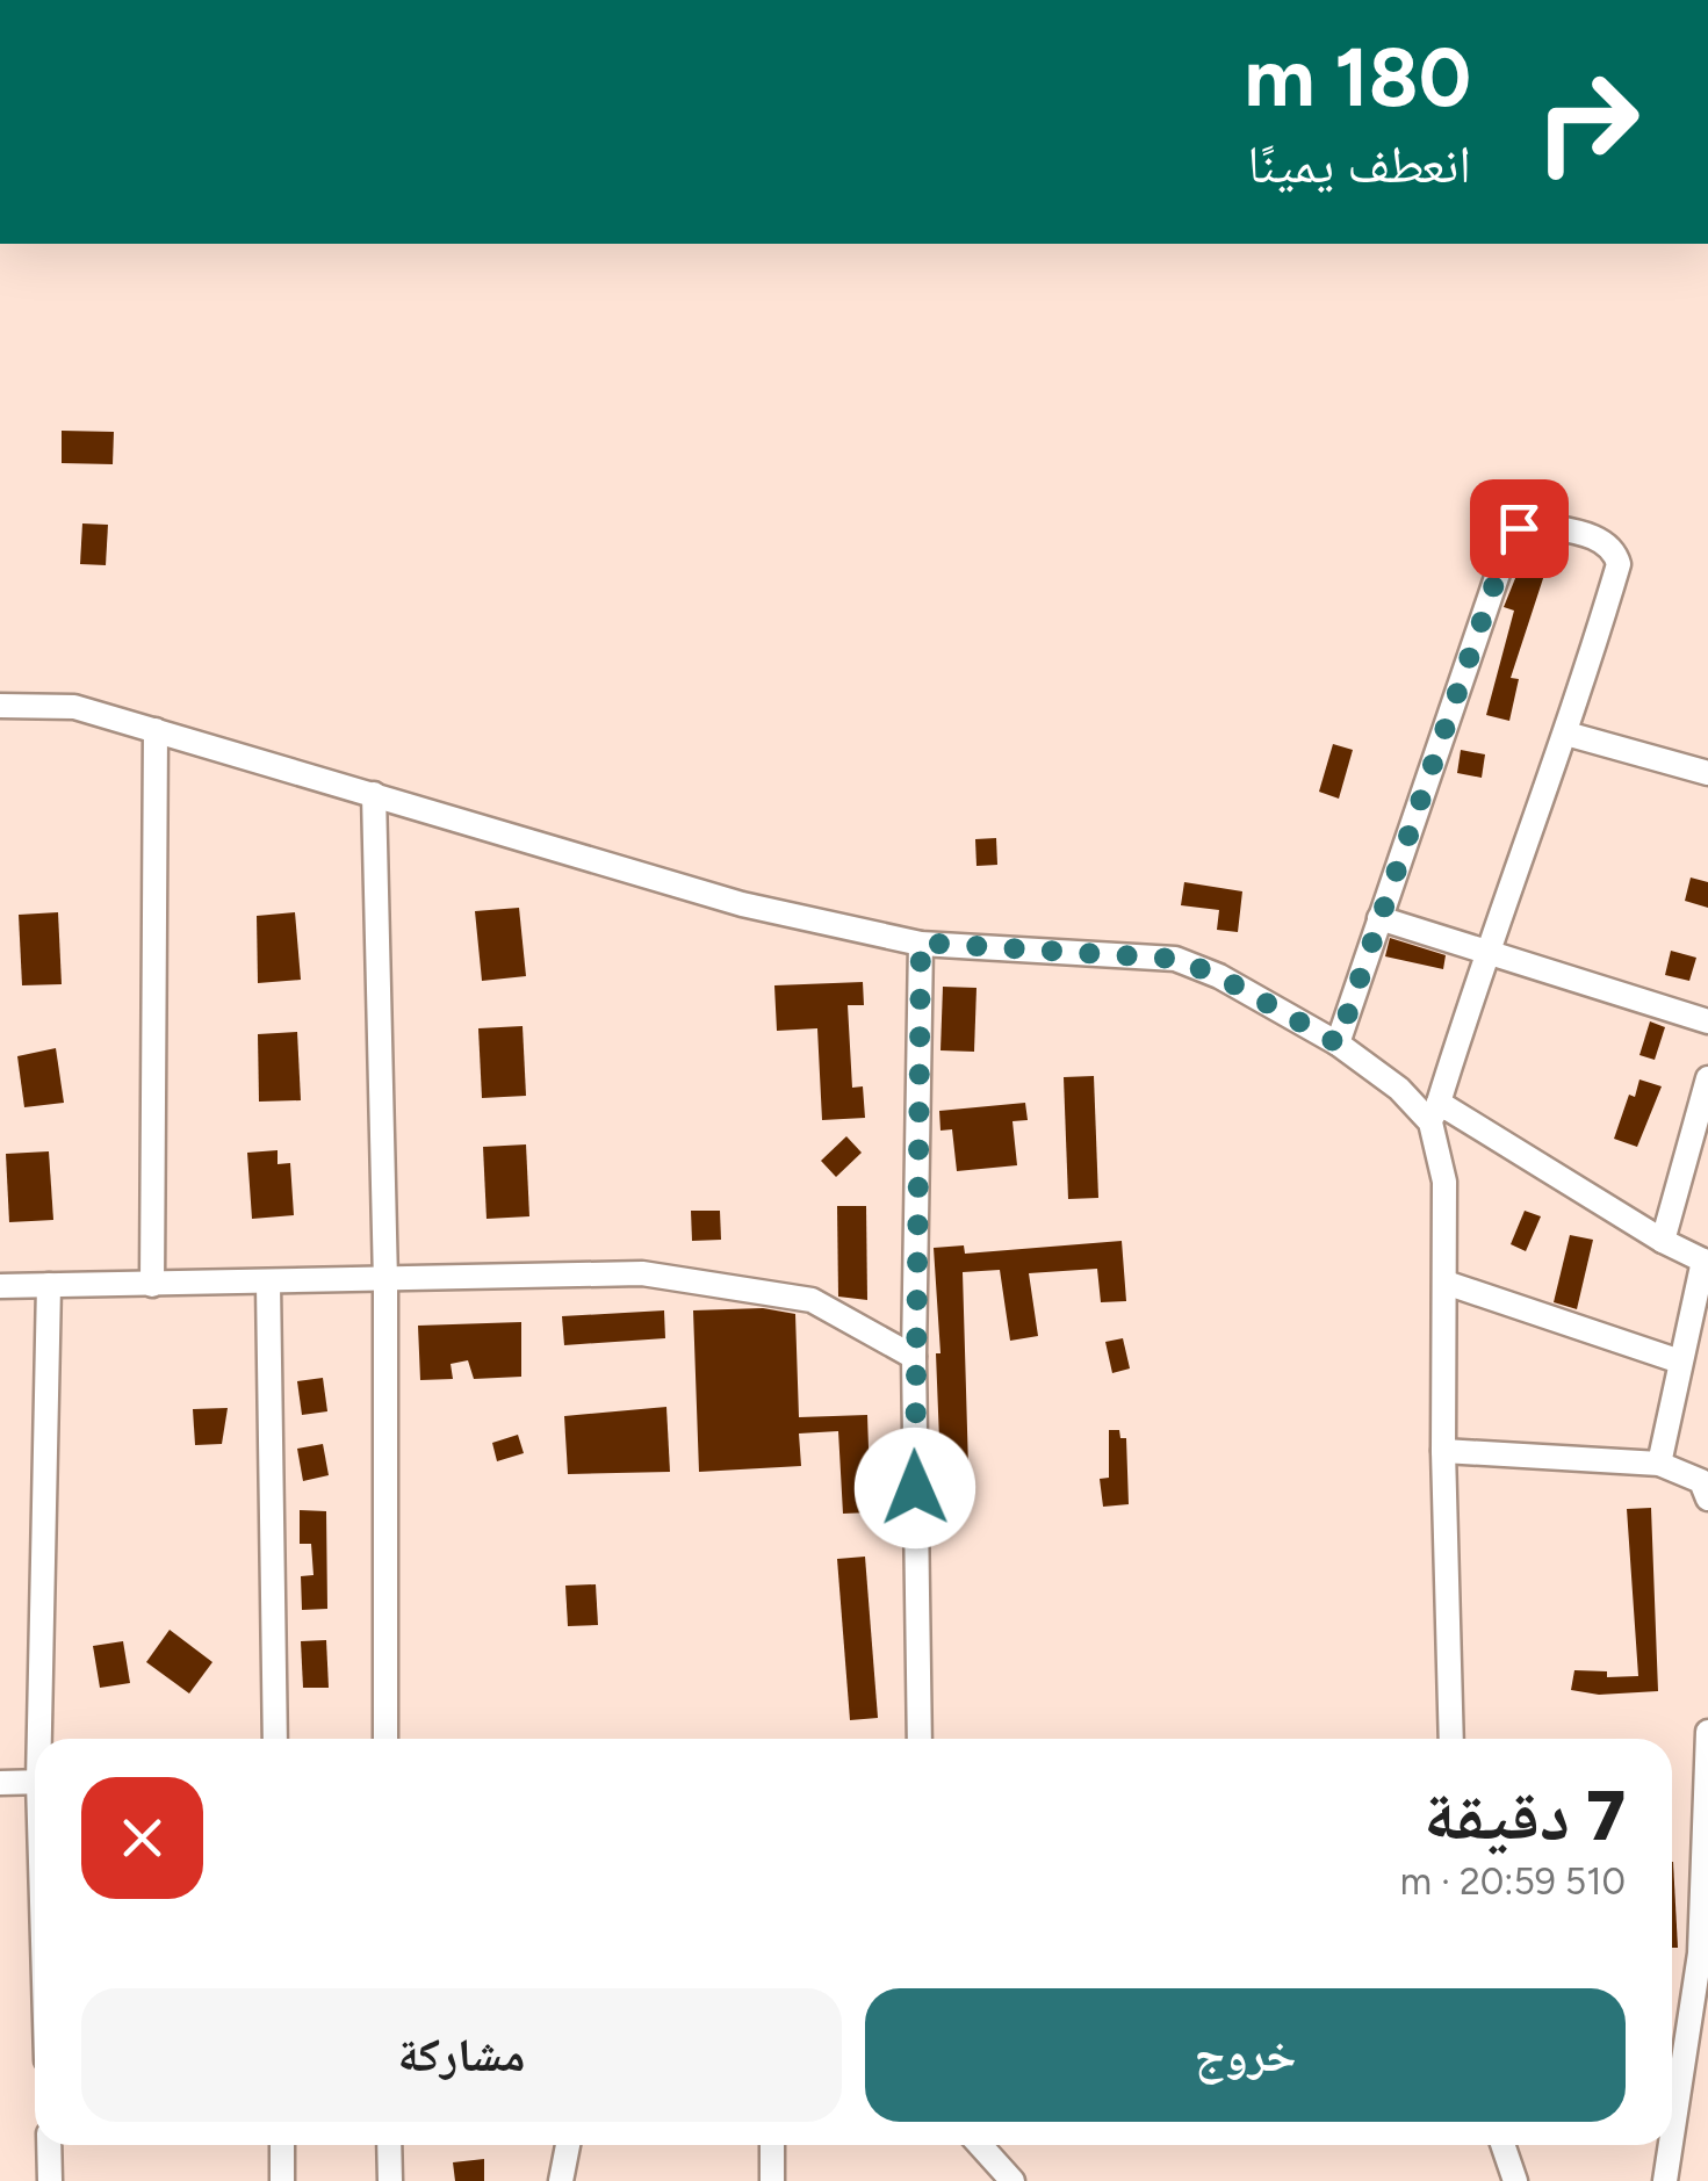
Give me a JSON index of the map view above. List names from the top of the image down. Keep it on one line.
{"page":{"turn":["180 m","انعطف يمينًا"],"heading":["7 دقيقة","510 m · 20:59"],"buttons":["خروج","مشاركة"]}}
